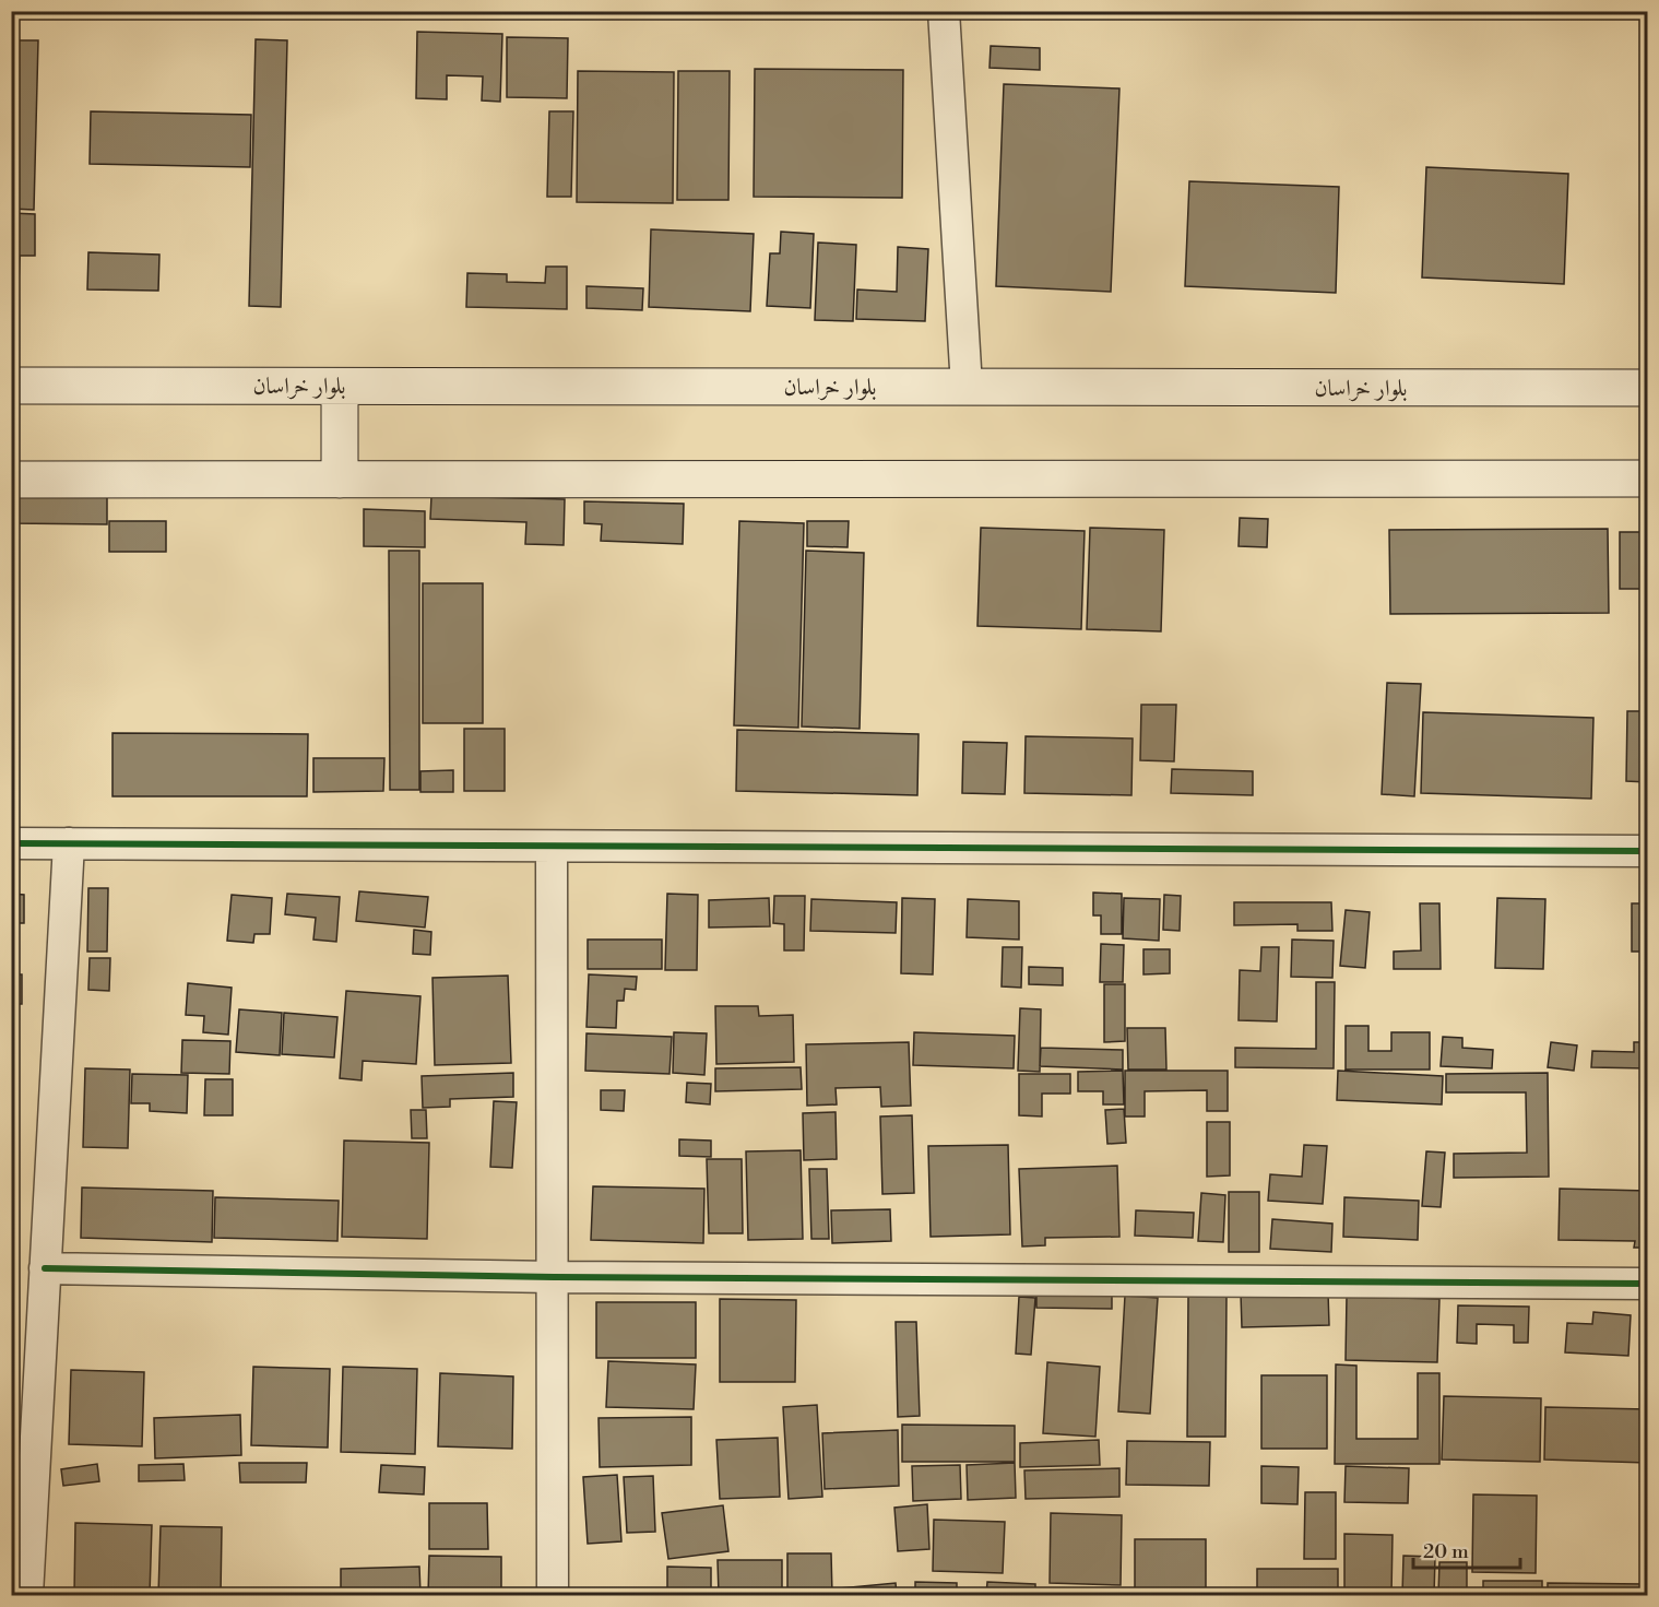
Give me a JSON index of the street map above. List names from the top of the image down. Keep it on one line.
{"streets":{"main road":["بلوار خراسان"]},"scale_bar":"20 m"}
